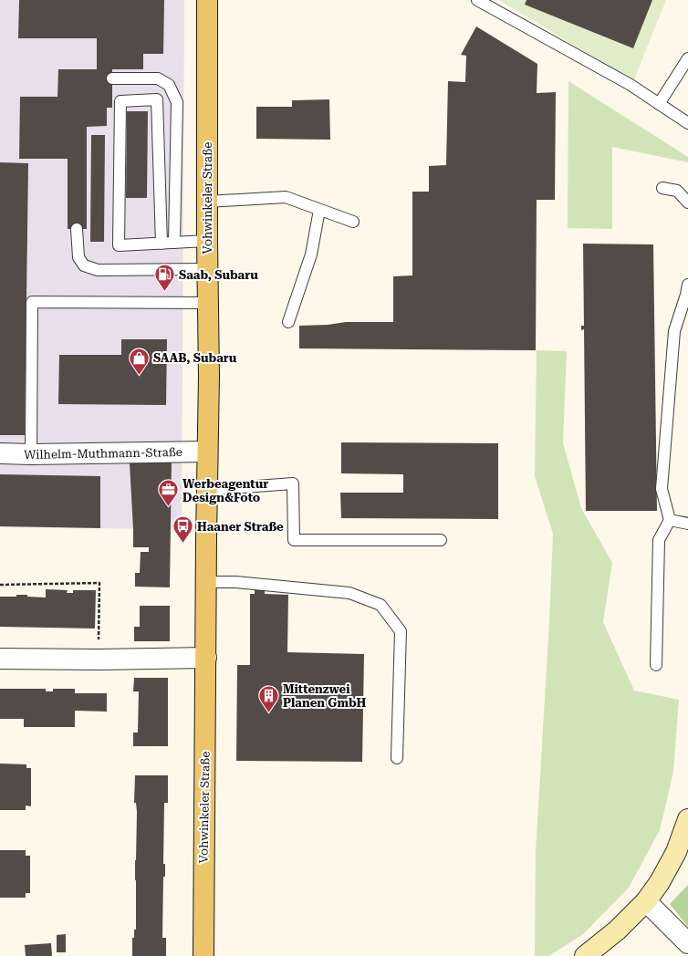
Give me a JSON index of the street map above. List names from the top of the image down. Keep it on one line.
{"streets":{"main road":["Vohwinkeler Straße"],"street":["Wilhelm-Muthmann-Straße"]},"crossings":[["Vohwinkeler Straße","Wilhelm-Muthmann-Straße"]],"places":{"fuel station":["Saab, Subaru"],"shop":["SAAB, Subaru"],"office":["Werbeagentur Design&Foto"],"bus stop":["Haaner Straße"],"building":["Mittenzwei Planen GmbH"]}}
